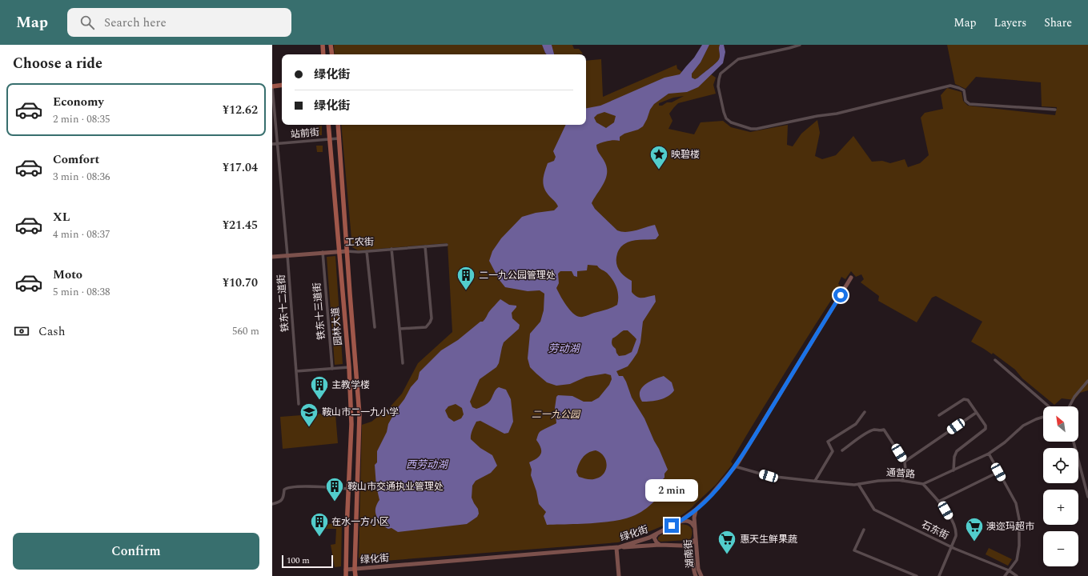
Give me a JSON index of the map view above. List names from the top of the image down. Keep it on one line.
{"streets":{"main road":["工农街","园林大道","绿化街","湖南街"],"street":["站前街","铁东十二道街","铁东十三道街","通营路","石东街"]},"crossings":[["站前街","铁东十二道街"],["站前街","园林大道"],["工农街","铁东十二道街"],["工农街","铁东十三道街"],["工农街","园林大道"],["园林大道","绿化街"],["通营路","石东街"],["通营路","绿化街"],["绿化街","湖南街"]],"water":["劳动湖","西劳动湖"],"parks":["二一九公园"],"places":{"place":["映碧楼"],"building":["二一九公园管理处","主教学楼","鞍山市交通执业管理处","在水一方小区"],"school or university":["鞍山市二一九小学"],"supermarket":["澳迩玛超市","惠天生鲜果蔬"]},"scale_bar":"100 m","north":"top left","page":{"header":"Map","search":"Search here","nav":["Map","Layers","Share"],"heading":"Choose a ride","banner":["绿化街","绿化街"],"list":[{"name":"Economy","note":"2 min · 08:35","value":"¥12.62"},{"name":"Comfort","note":"3 min · 08:36","value":"¥17.04"},{"name":"XL","note":"4 min · 08:37","value":"¥21.45"},{"name":"Moto","note":"5 min · 08:38","value":"¥10.70"}],"pay":["Cash","560 m"],"map_buttons":["+","−"],"bubble":"2 min","buttons":"Confirm","scale":"100 m"}}
